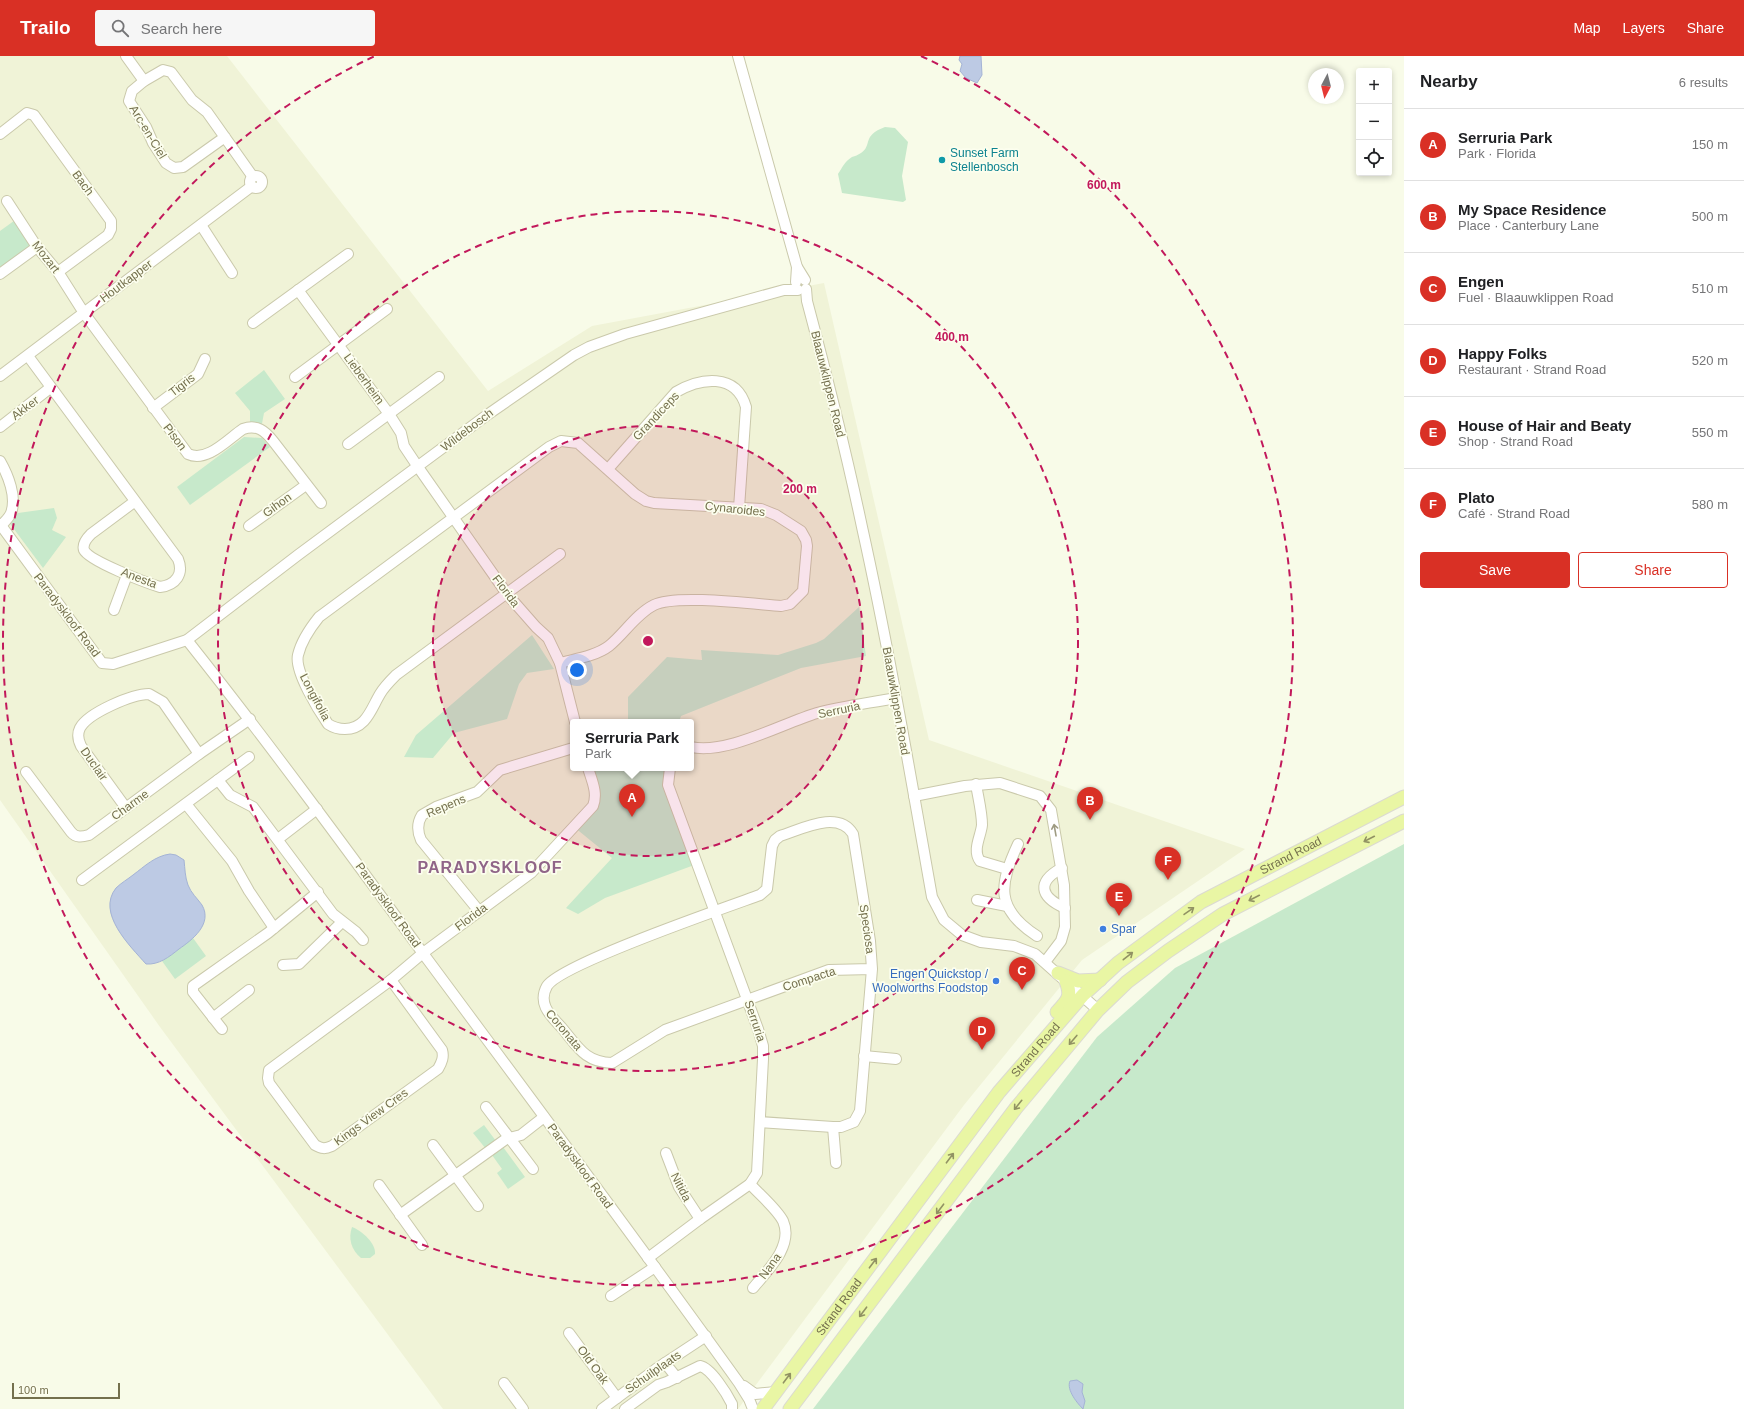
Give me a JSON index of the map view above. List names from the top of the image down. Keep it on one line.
{"streets":{"main road":["Strand Road"],"street":["Arc-en-Ciel","Bach","Mozart","Houtkapper","Lieberheim","Blaauwklippen Road","Tigris","Akker","Grandiceps","Wildebosch","Pison","Gihon","Cynaroides","Anesta","Florida","Paradyskloof Road","Longifolia","Serruria","Duclair","Charme","Repens","Speciosa","Compacta","Coronata","Kings View Cres","Nitida","Nana","Old Oak","Schuilplaats"]},"crossings":[["Arc-en-Ciel","Houtkapper"],["Bach","Mozart"],["Mozart","Houtkapper"],["Mozart","Pison"],["Houtkapper","Pison"],["Houtkapper","Anesta"],["Lieberheim","Wildebosch"],["Lieberheim","Florida"],["Blaauwklippen Road","Wildebosch"],["Blaauwklippen Road","Serruria"],["Blaauwklippen Road","Strand Road"],["Tigris","Pison"],["Akker","Anesta"],["Grandiceps","Cynaroides"],["Wildebosch","Florida"],["Wildebosch","Paradyskloof Road"],["Pison","Gihon"],["Cynaroides","Florida"],["Cynaroides","Longifolia"],["Florida","Paradyskloof Road"],["Florida","Longifolia"],["Florida","Repens"],["Florida","Kings View Cres"],["Paradyskloof Road","Charme"],["Paradyskloof Road","Strand Road"],["Paradyskloof Road","Kings View Cres"],["Paradyskloof Road","Schuilplaats"],["Serruria","Speciosa"],["Serruria","Compacta"],["Serruria","Coronata"],["Serruria","Nana"],["Duclair","Charme"],["Speciosa","Compacta"],["Speciosa","Coronata"],["Compacta","Coronata"],["Old Oak","Schuilplaats"]],"districts":["PARADYSKLOOF"],"places":["Sunset Farm Stellenbosch","Spar","Engen Quickstop / Woolworths Foodstop"],"scale_bar":"100 m","north":"bottom","page":{"header":"Trailo","search":"Search here","nav":["Map","Layers","Share"],"heading":["Nearby","6 results"],"map_buttons":["+","−"],"list":[{"mark":"A","name":"Serruria Park","note":"Park · Florida","value":"150 m"},{"mark":"B","name":"My Space Residence","note":"Place · Canterbury Lane","value":"500 m"},{"mark":"C","name":"Engen","note":"Fuel · Blaauwklippen Road","value":"510 m"},{"mark":"D","name":"Happy Folks","note":"Restaurant · Strand Road","value":"520 m"},{"mark":"E","name":"House of Hair and Beaty","note":"Shop · Strand Road","value":"550 m"},{"mark":"F","name":"Plato","note":"Café · Strand Road","value":"580 m"}],"buttons":["Save","Share"],"popup":["Serruria Park","Park"],"pins":["A","B","F","E","C","D"],"scale":"100 m"},"rings":["600 m","400 m","200 m"]}
